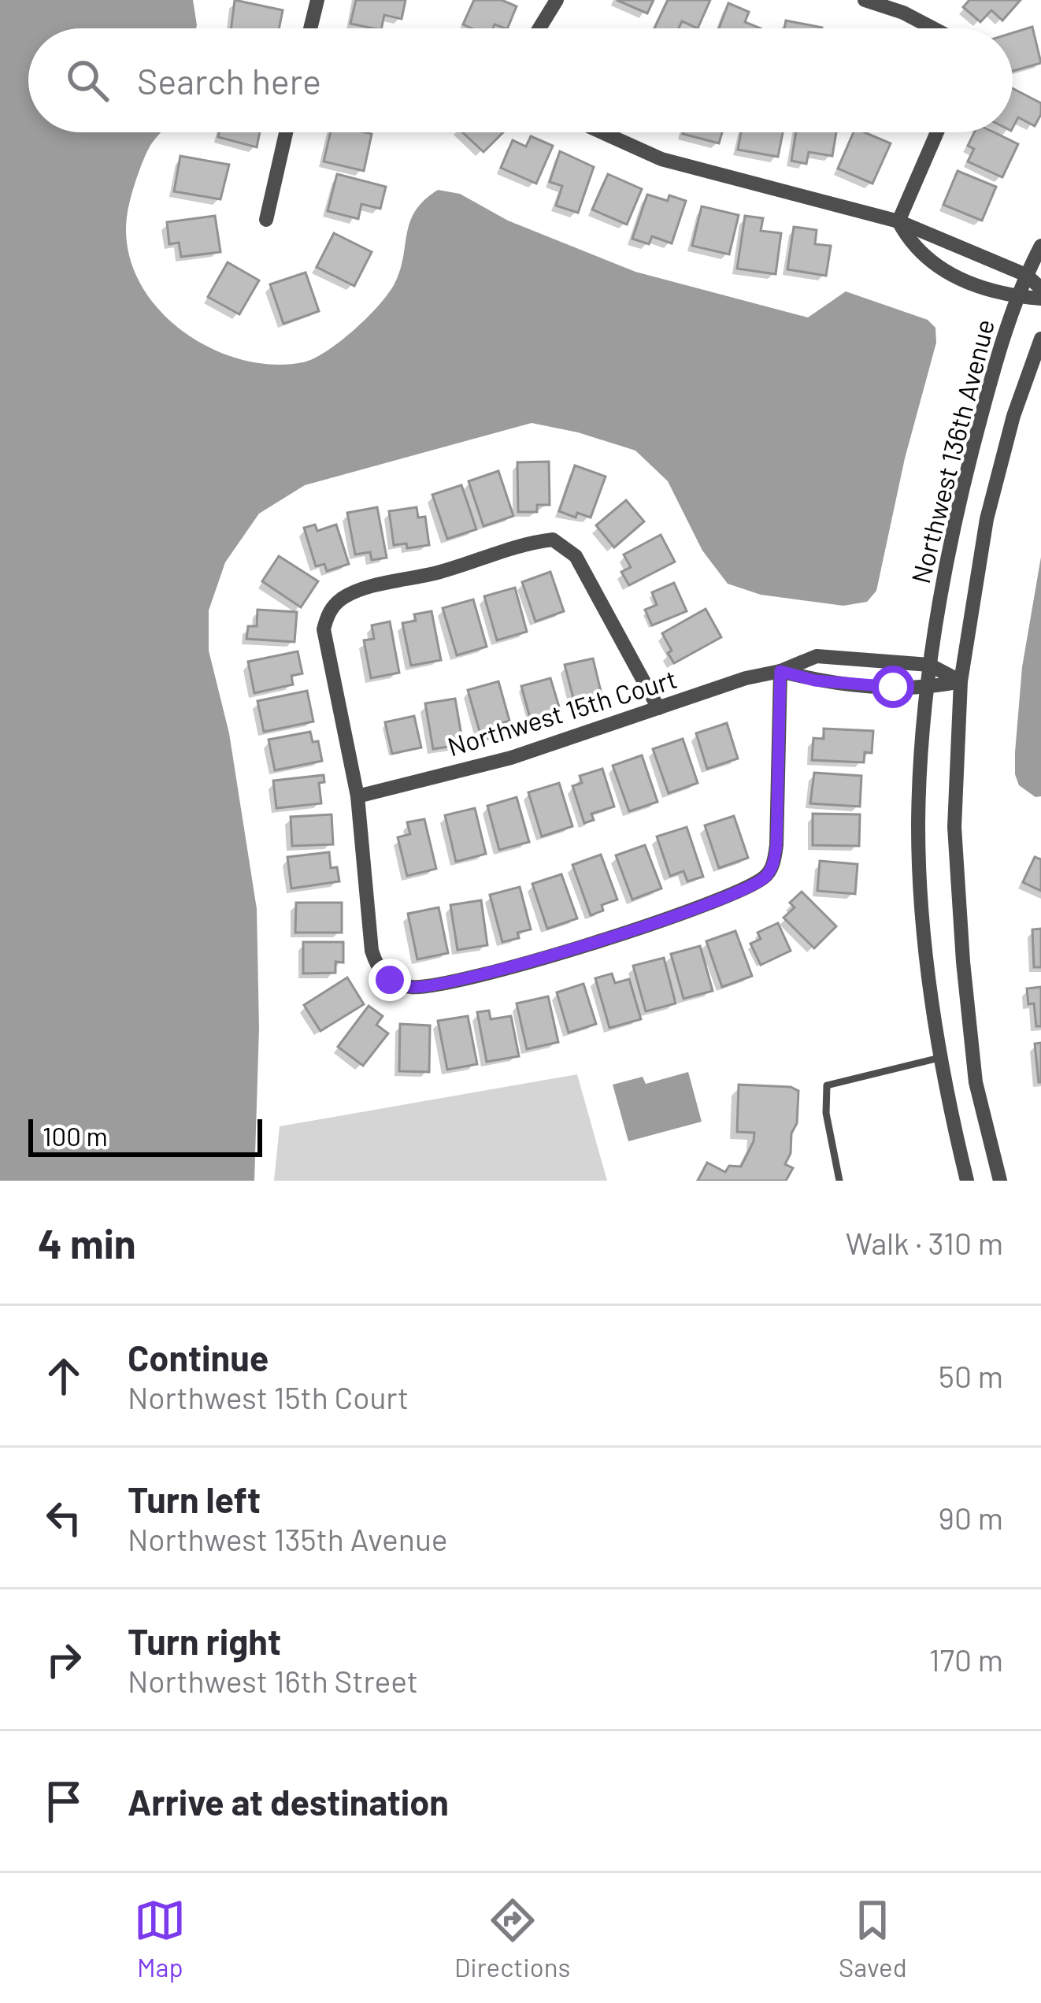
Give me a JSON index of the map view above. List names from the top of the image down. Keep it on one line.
{"streets":{"street":["Northwest 136th Avenue","Northwest 15th Court"]},"crossings":[["Northwest 136th Avenue","Northwest 15th Court"]],"scale_bar":"100 m","page":{"search":"Search here","scale":"100 m","heading":["4 min","Walk · 310 m"],"list":[["Continue","Northwest 15th Court","50 m"],["Turn left","Northwest 135th Avenue","90 m"],["Turn right","Northwest 16th Street","170 m"],"Arrive at destination"],"nav":["Map","Directions","Saved"]}}
